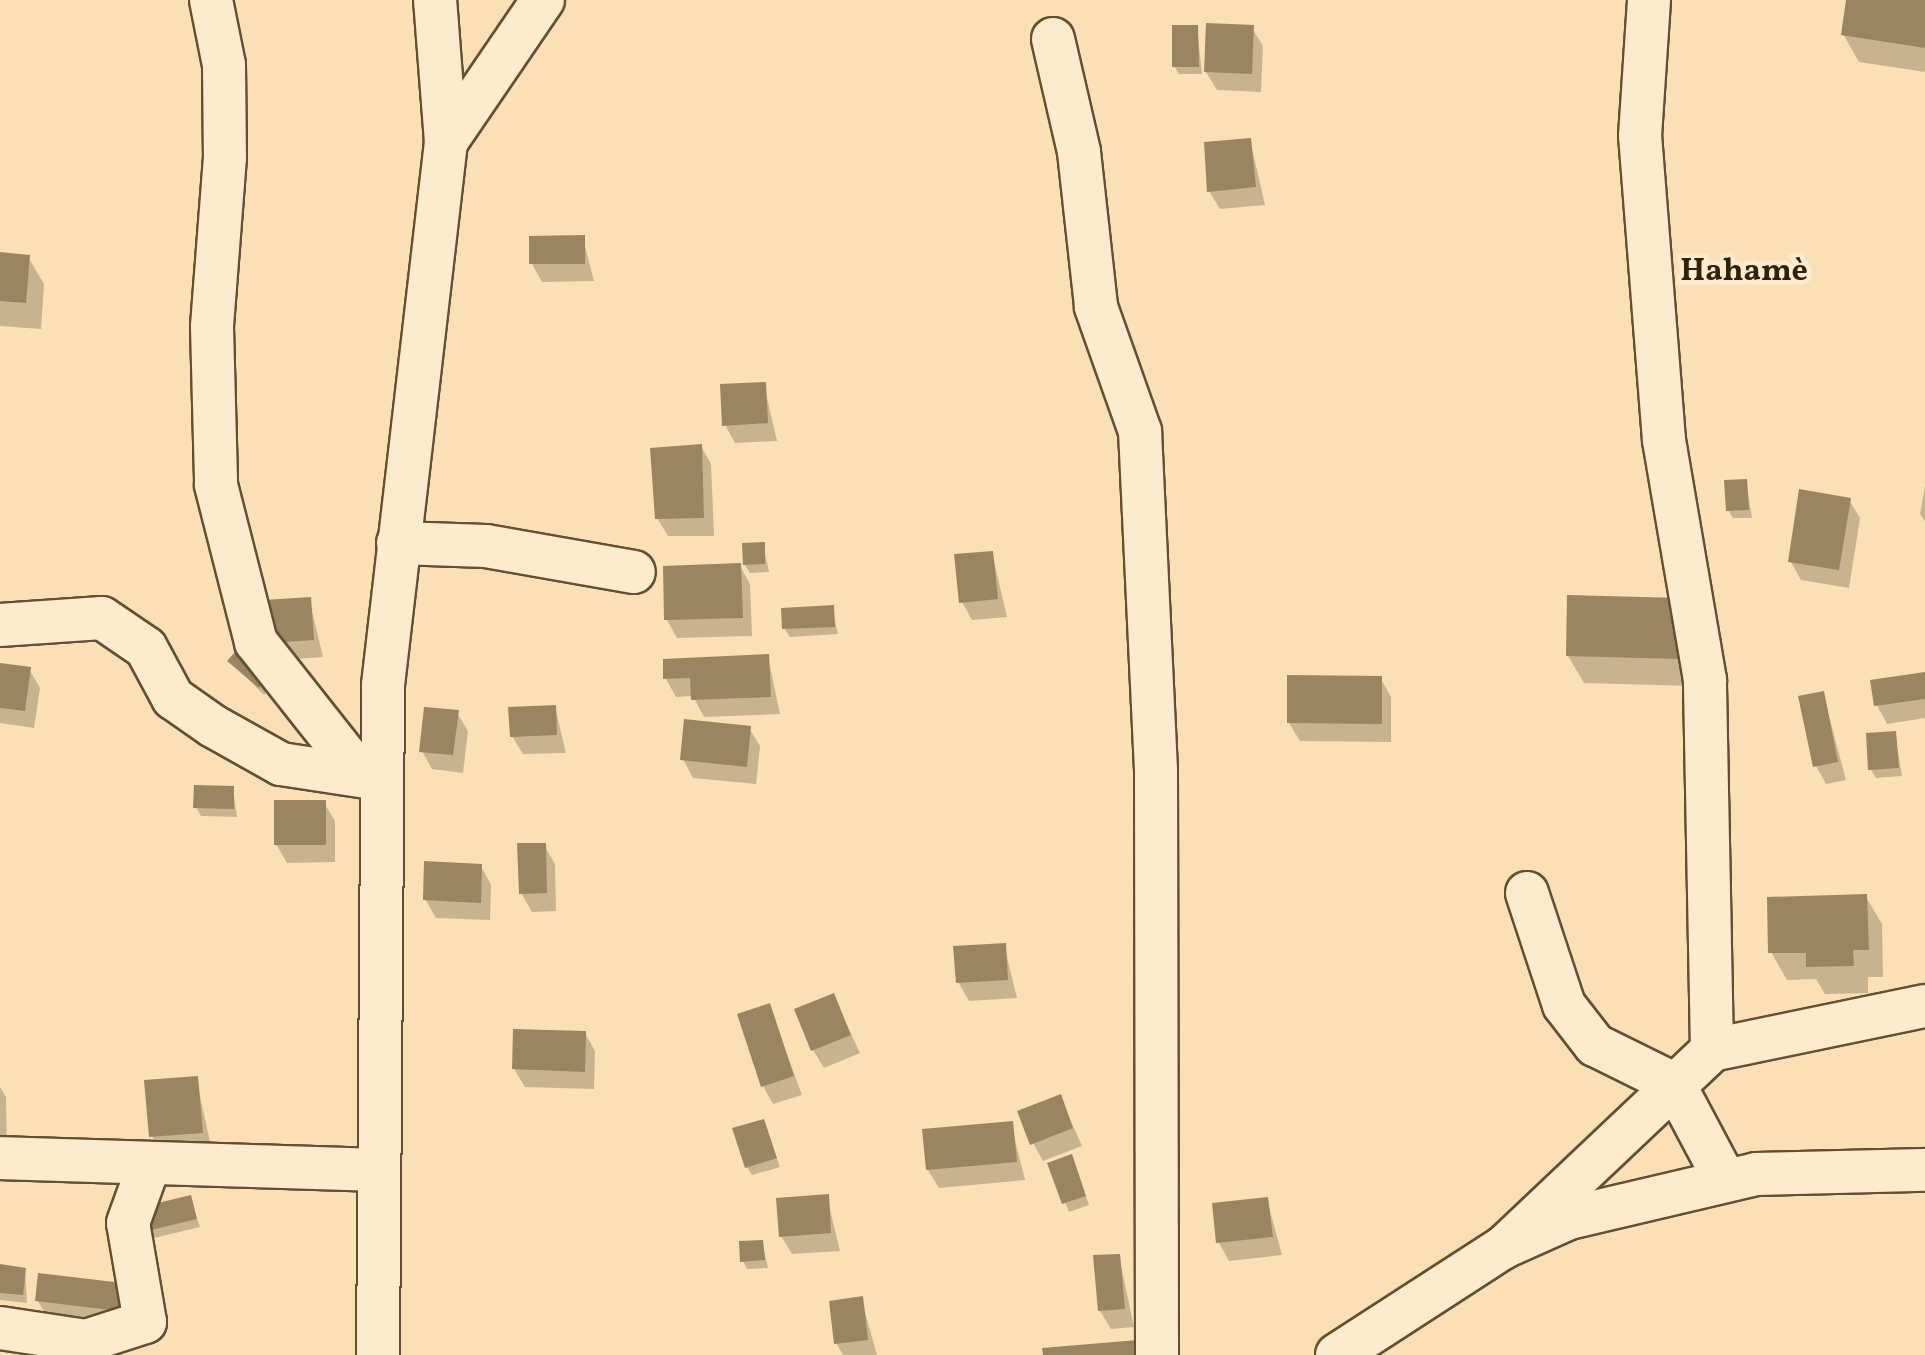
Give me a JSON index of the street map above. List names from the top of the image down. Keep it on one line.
{"districts":["Hahamè"]}
